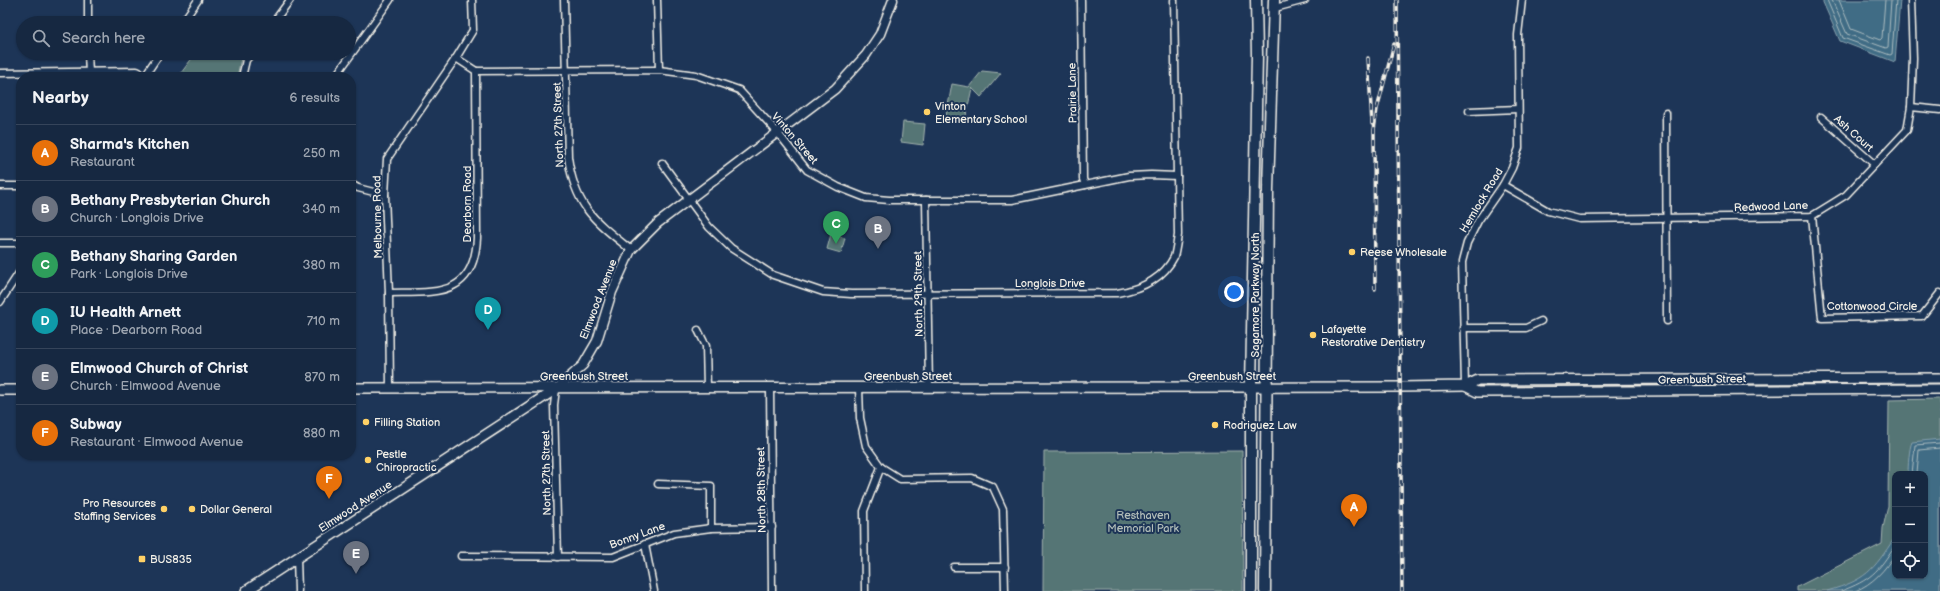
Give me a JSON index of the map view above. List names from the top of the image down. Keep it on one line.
{"streets":{"main road":["Sagamore Parkway North","Elmwood Avenue","Greenbush Street"],"street":["Prairie Lane","North 27th Street","Ash Court","Vinton Street","Hemlock Road","Dearborn Road","Redwood Lane","Melbourne Road","Longlois Drive","North 29th Street","Cottonwood Circle","North 28th Street","Bonny Lane"]},"crossings":[["Prairie Lane","Vinton Street"],["North 27th Street","Vinton Street"],["North 27th Street","Elmwood Avenue"],["North 27th Street","Greenbush Street"],["North 27th Street","Bonny Lane"],["Ash Court","Redwood Lane"],["Vinton Street","Dearborn Road"],["Vinton Street","Longlois Drive"],["Vinton Street","North 29th Street"],["Vinton Street","Elmwood Avenue"],["Hemlock Road","Redwood Lane"],["Hemlock Road","Greenbush Street"],["Dearborn Road","Melbourne Road"],["Redwood Lane","Cottonwood Circle"],["Melbourne Road","Greenbush Street"],["Longlois Drive","North 29th Street"],["Longlois Drive","Elmwood Avenue"],["North 29th Street","Greenbush Street"],["Sagamore Parkway North","Greenbush Street"],["Elmwood Avenue","Greenbush Street"],["Greenbush Street","North 28th Street"],["North 28th Street","Bonny Lane"]],"parks":["Resthaven Memorial Park"],"places":{"other":["Vinton Elementary School","Reese Wholesale","Lafayette Restorative Dentistry","Filling Station","Rodriguez Law","Pestle Chiropractic","Pro Resources Staffing Services","Dollar General"],"transit":["BUS835"]},"page":{"search":"Search here","heading":["Nearby","6 results"],"list":[{"mark":"A","name":"Sharma's Kitchen","note":"Restaurant","value":"250 m"},{"mark":"B","name":"Bethany Presbyterian Church","note":"Church · Longlois Drive","value":"340 m"},{"mark":"C","name":"Bethany Sharing Garden","note":"Park · Longlois Drive","value":"380 m"},{"mark":"D","name":"IU Health Arnett","note":"Place · Dearborn Road","value":"710 m"},{"mark":"E","name":"Elmwood Church of Christ","note":"Church · Elmwood Avenue","value":"870 m"},{"mark":"F","name":"Subway","note":"Restaurant · Elmwood Avenue","value":"880 m"}],"pins":["C","B","D","F","A","E"],"map_buttons":["+","−"]}}
